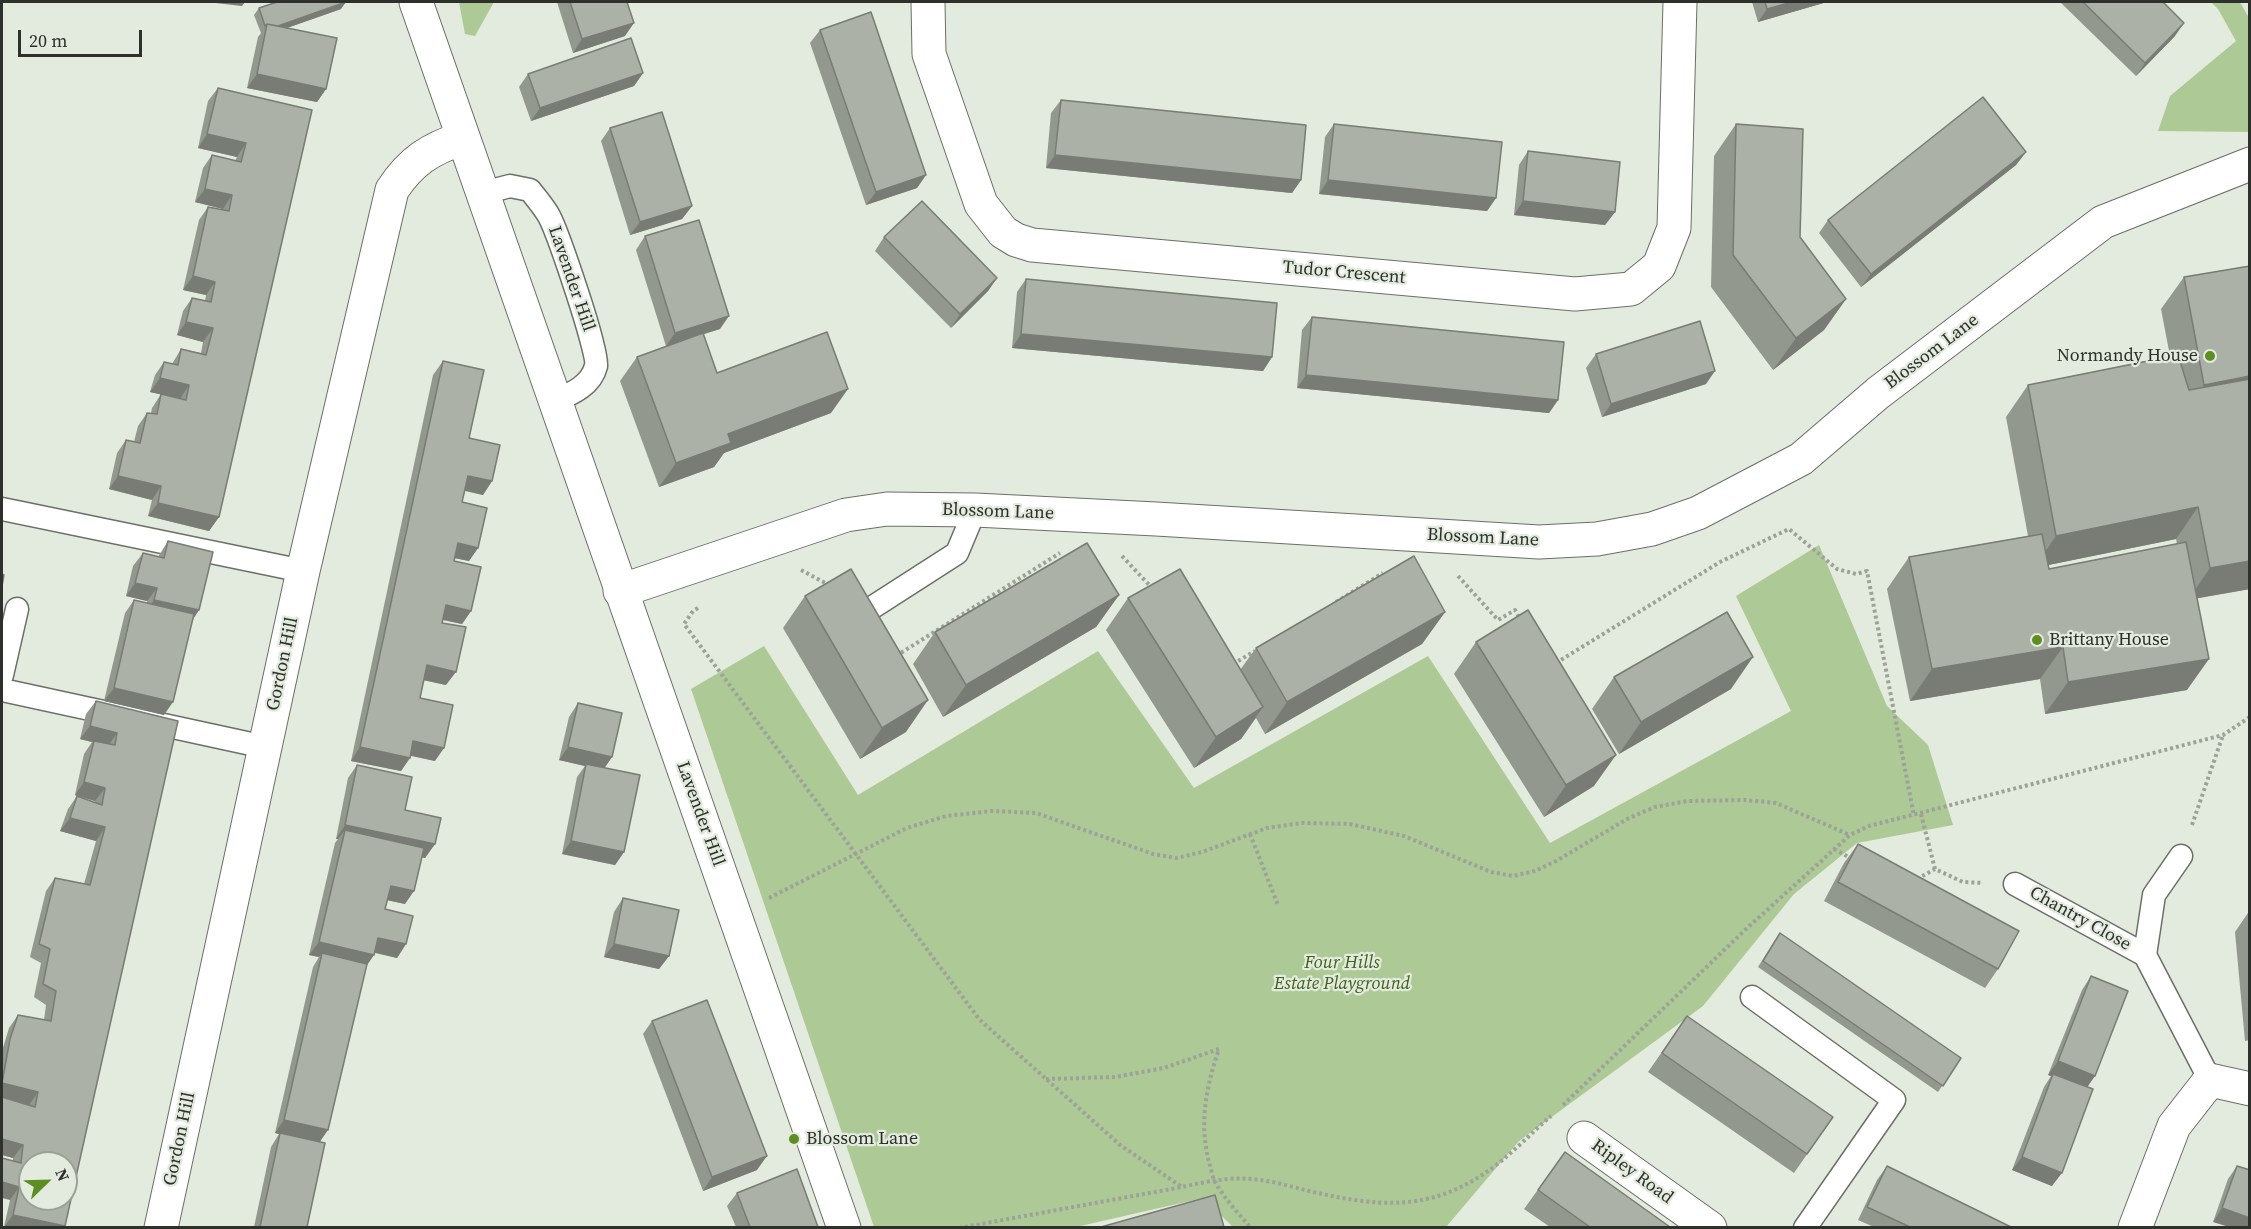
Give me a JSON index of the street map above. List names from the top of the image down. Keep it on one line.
{"streets":{"street":["Tudor Crescent","Lavender Hill","Blossom Lane","Gordon Hill","Ripley Road"],"lane":["Chantry Close"]},"crossings":[["Lavender Hill","Blossom Lane"],["Lavender Hill","Gordon Hill"]],"parks":["Four Hills Estate Playground"],"places":["Normandy House","Brittany House","Blossom Lane"],"scale_bar":"20 m","north":"top right"}
